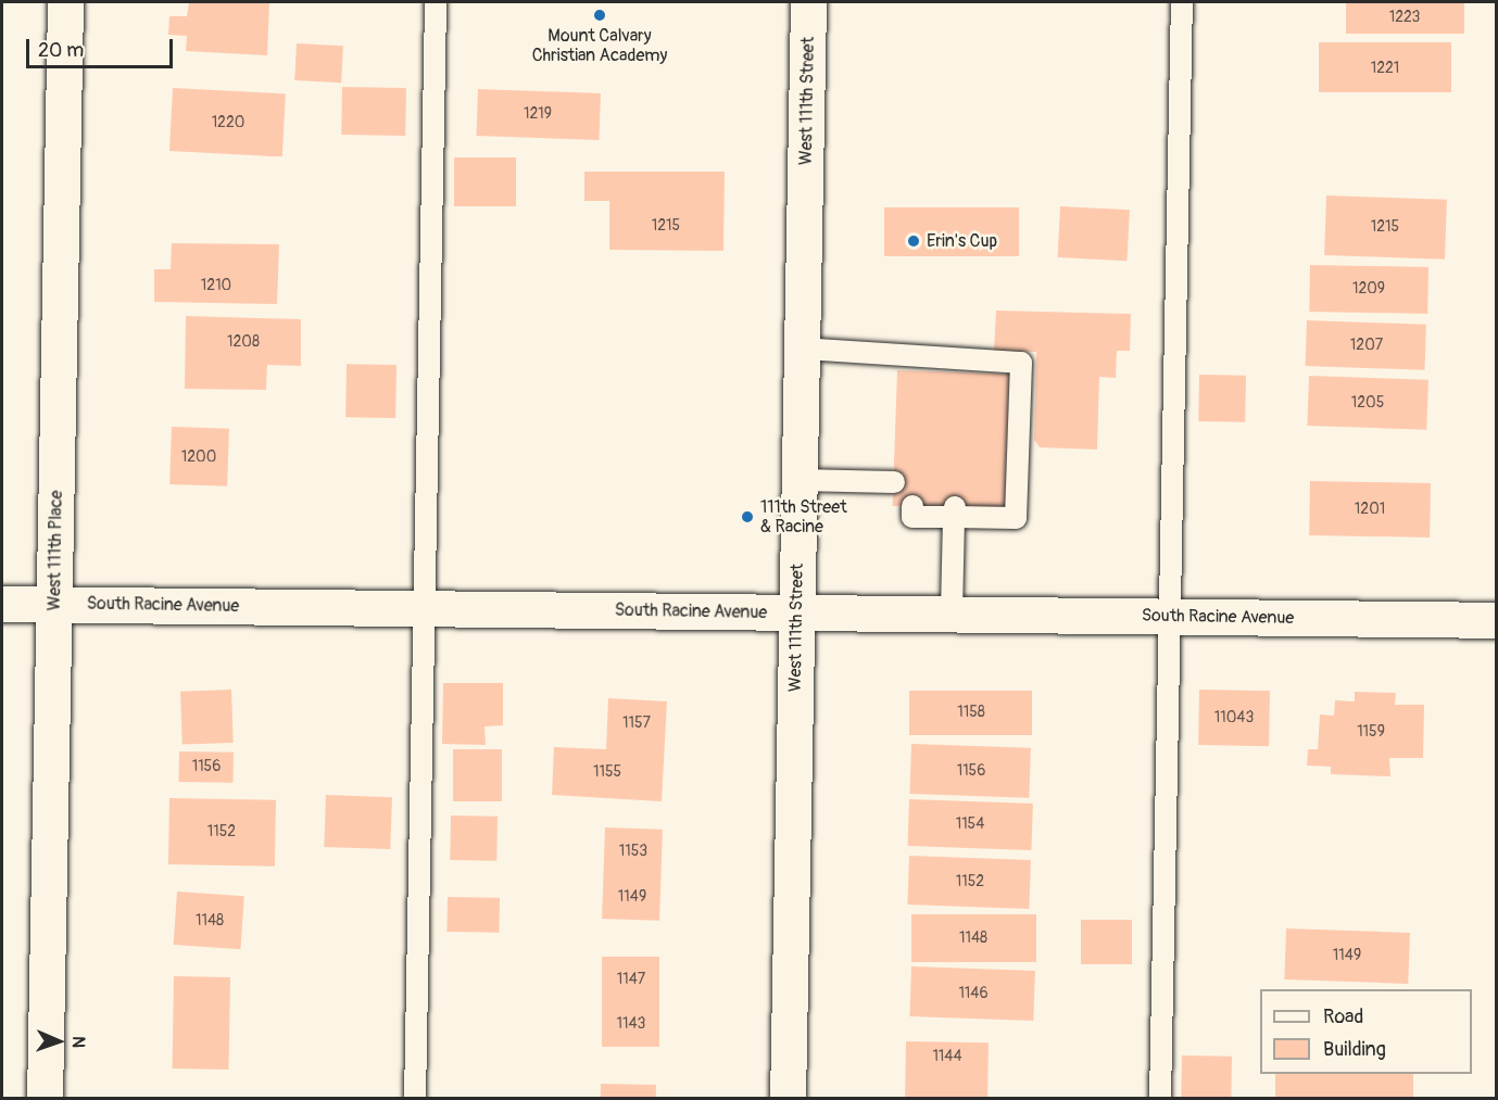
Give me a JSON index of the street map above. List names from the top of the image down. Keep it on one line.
{"streets":{"street":["West 111th Street","West 111th Place","South Racine Avenue"]},"crossings":[["West 111th Street","South Racine Avenue"],["West 111th Place","South Racine Avenue"]],"places":["Mount Calvary Christian Academy","Erin's Cup","111th Street & Racine"],"house_numbers":["1223","1221","1219","1220","1215","1215","1210","1209","1208","1207","1205","1200","1201","1158","11043","1157","1159","1156","1156","1155","1154","1152","1153","1152","1149","1148","1148","1149","1147","1146","1143","1144"],"legend":["Road","Building"],"scale_bar":"20 m","north":"right"}
